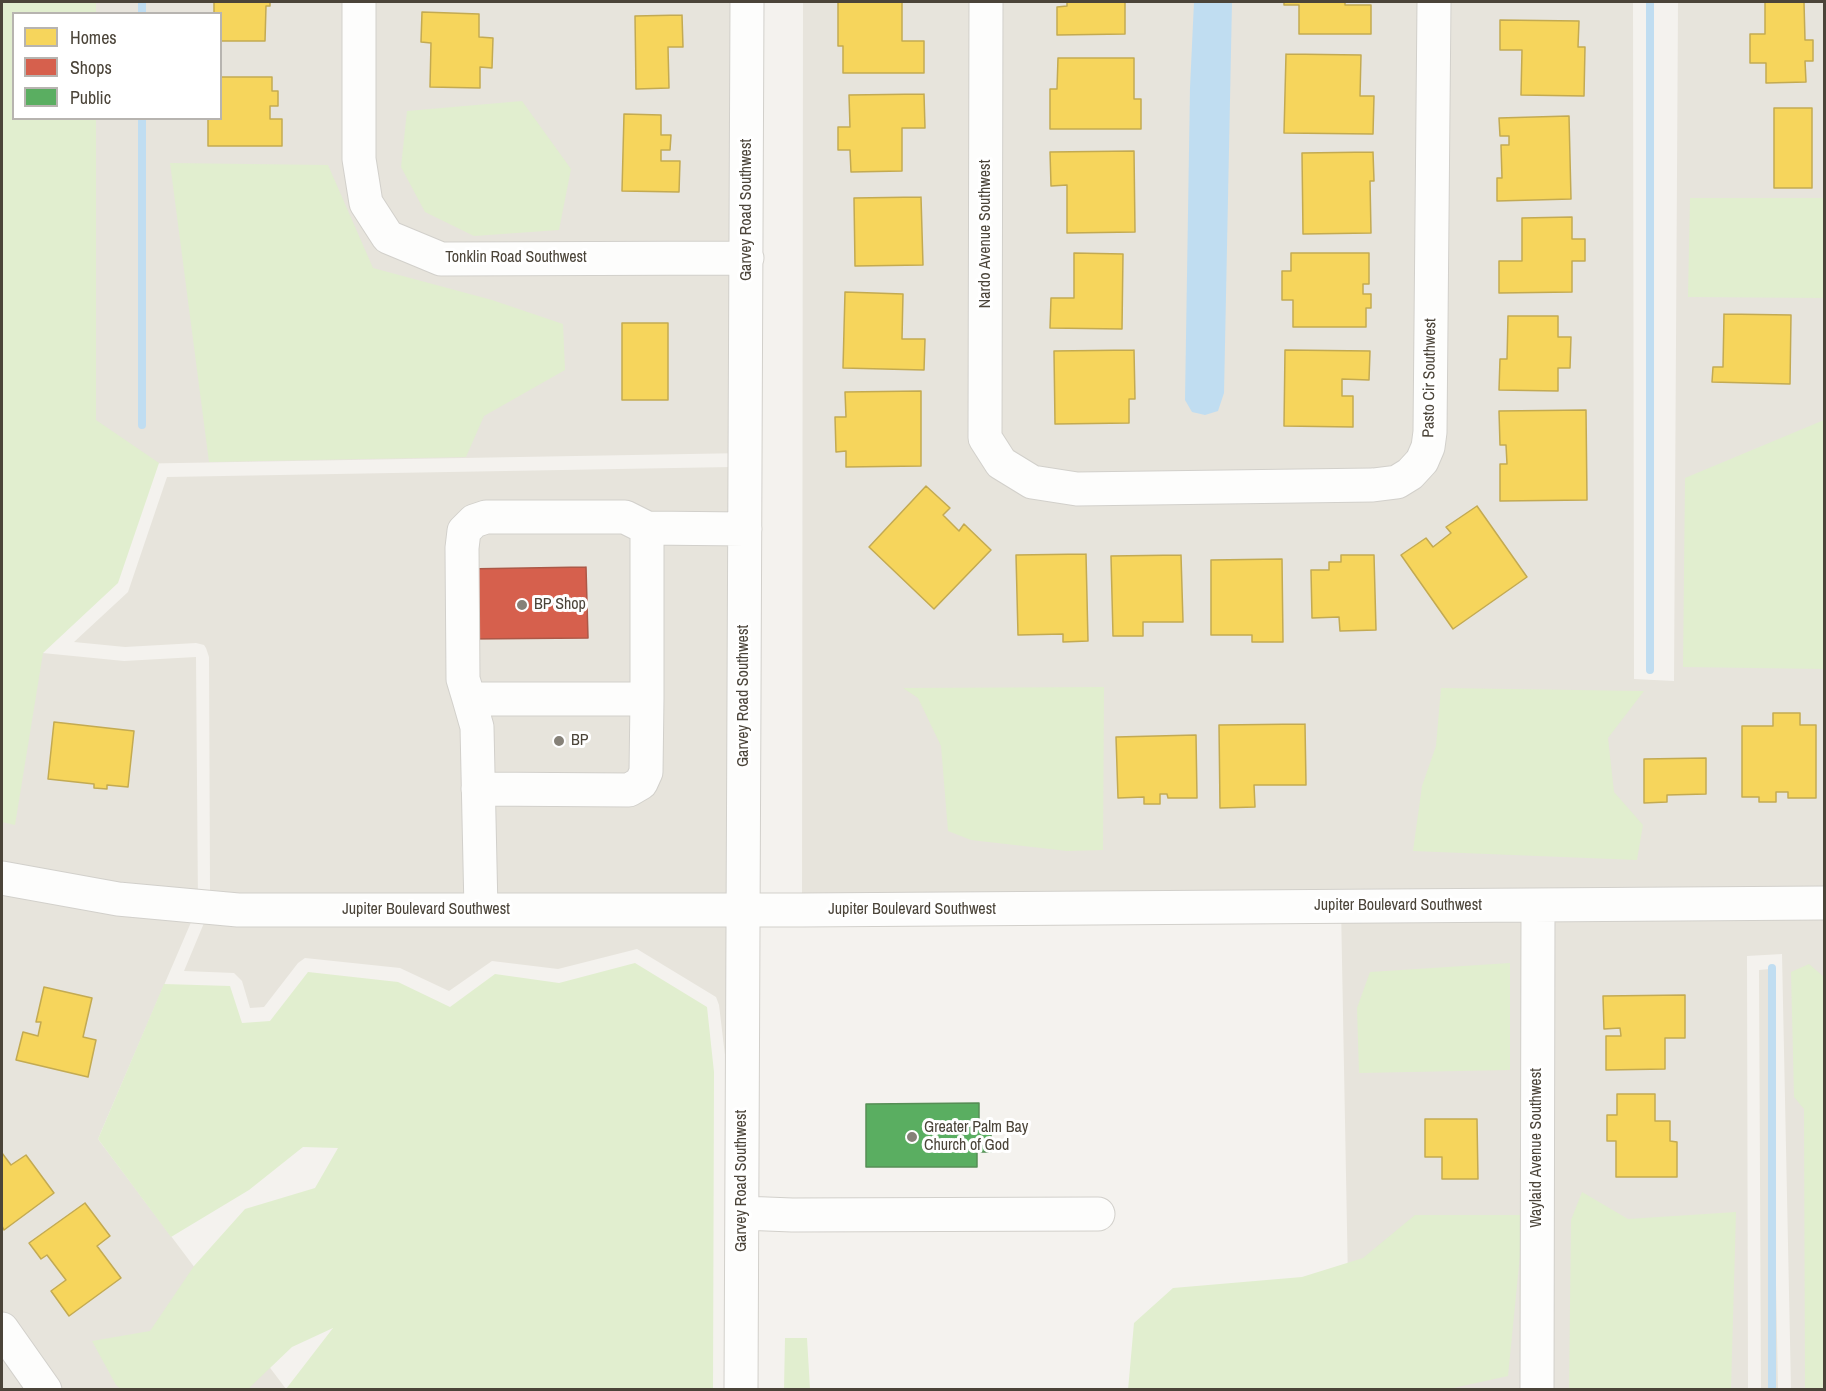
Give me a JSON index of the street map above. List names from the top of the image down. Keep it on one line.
{"streets":{"street":["Garvey Road Southwest","Nardo Avenue Southwest","Tonklin Road Southwest","Pasto Cir Southwest","Jupiter Boulevard Southwest","Waylaid Avenue Southwest"]},"crossings":[["Garvey Road Southwest","Tonklin Road Southwest"],["Garvey Road Southwest","Jupiter Boulevard Southwest"],["Nardo Avenue Southwest","Pasto Cir Southwest"],["Jupiter Boulevard Southwest","Waylaid Avenue Southwest"]],"places":["BP Shop","BP","Greater Palm Bay Church of God"],"legend":["Homes","Shops","Public"]}
